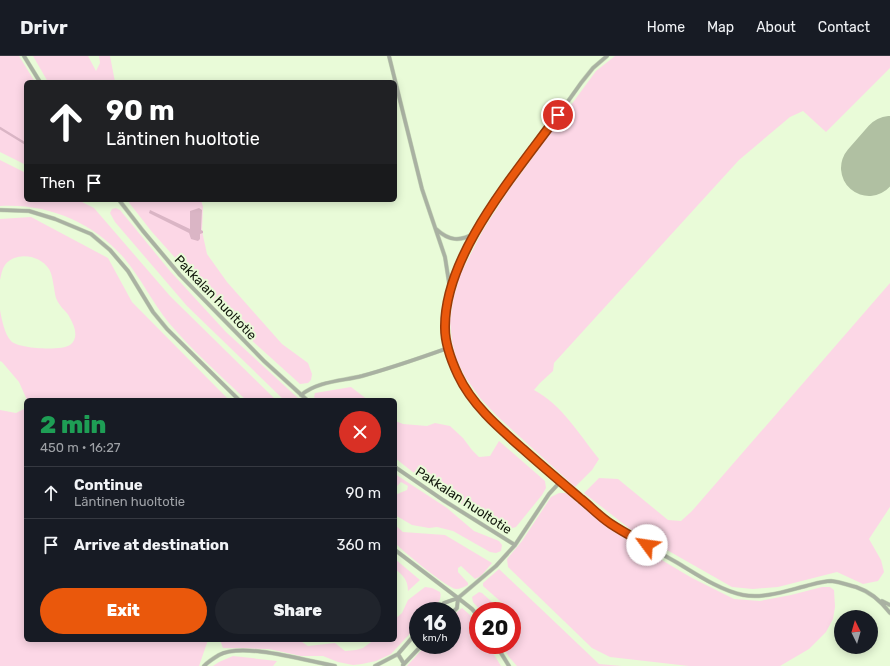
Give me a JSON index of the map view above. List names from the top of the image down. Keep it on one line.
{"streets":{"lane":["Pakkalan huoltotie"]},"north":"top","page":{"header":"Drivr","nav":["Home","Map","About","Contact"],"turn":["90 m","Läntinen huoltotie"],"then":"Then","heading":["2 min","450 m · 16:27"],"list":[{"name":"Continue","note":"Läntinen huoltotie","value":"90 m"},{"name":"Arrive at destination","value":"360 m"}],"buttons":["Exit","Share"],"speed":"16 km/h","limit":"20"}}
